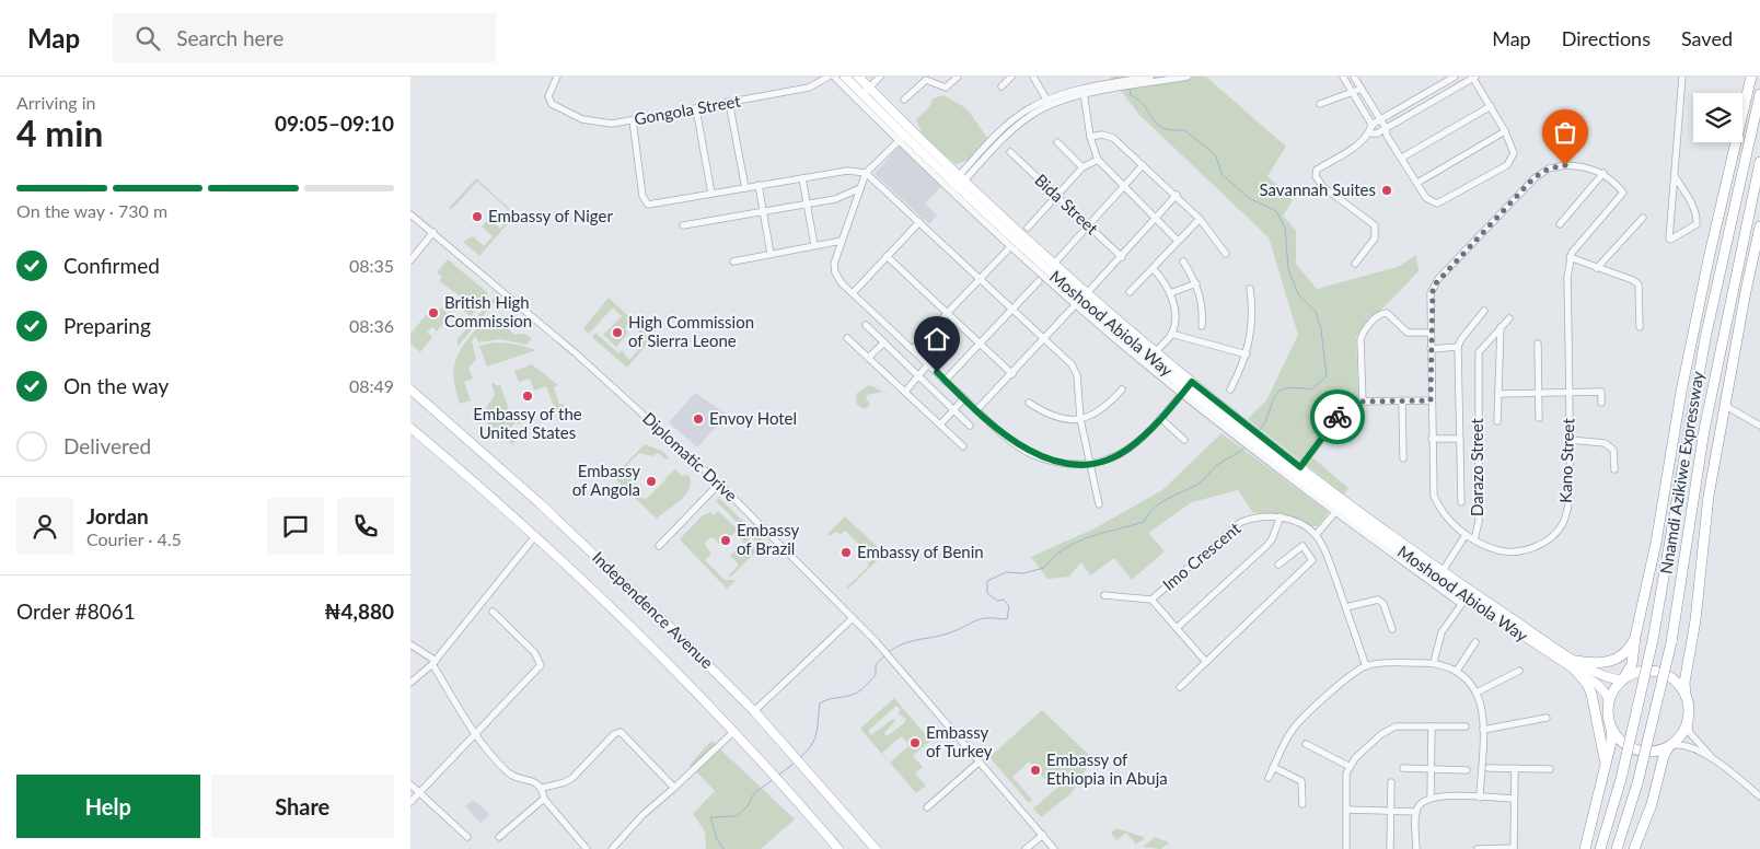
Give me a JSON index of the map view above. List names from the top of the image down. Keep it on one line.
{"streets":{"highway":["Nnamdi Azikiwe Expressway"],"main road":["Moshood Abiola Way","Independence Avenue"],"street":["Gongola Street","Bida Street","Diplomatic Drive","Kano Street","Darazo Street","Imo Crescent"]},"crossings":[["Moshood Abiola Way","Nnamdi Azikiwe Expressway"],["Kano Street","Darazo Street"]],"places":["Savannah Suites","Embassy of Niger","British High Commission","High Commission of Sierra Leone","Embassy of the United States","Envoy Hotel","Embassy of Angola","Embassy of Brazil","Embassy of Benin","Embassy of Turkey","Embassy of Ethiopia in Abuja"],"page":{"header":"Map","search":"Search here","nav":["Map","Directions","Saved"],"heading":["4 min","Arriving in","09:05–09:10"],"panel":["Jordan","Courier · 4.5","Order #8061","₦4,880"],"bar":"On the way · 730 m","list":[["Confirmed","08:35"],["Preparing","08:36"],["On the way","08:49"],"Delivered"],"buttons":["Help","Share"]}}
